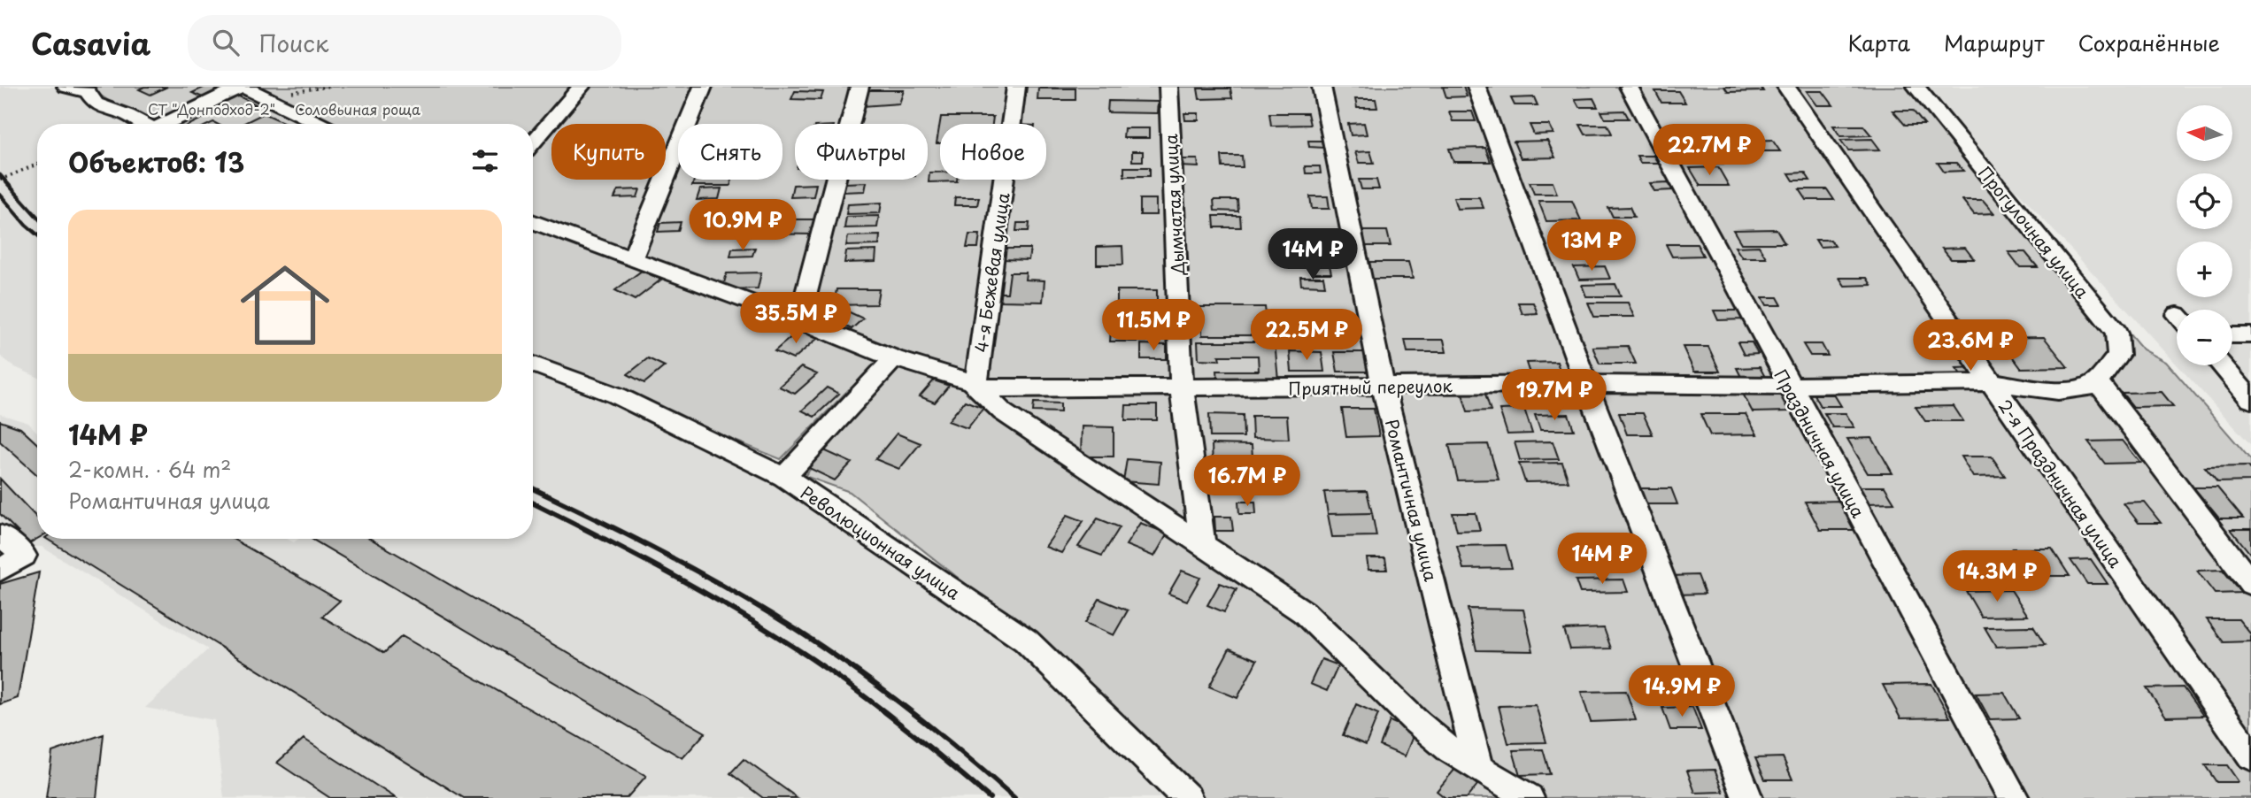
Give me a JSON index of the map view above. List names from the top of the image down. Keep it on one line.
{"streets":{"street":["Дымчатая улица","Прогулочная улица","4-я Бежевая улица","Приятный переулок","Праздничная улица","2-я Праздничная улица","Романтичная улица","Революционная улица"]},"crossings":[["Дымчатая улица","Приятный переулок"],["Прогулочная улица","Приятный переулок"],["4-я Бежевая улица","Приятный переулок"],["Приятный переулок","Праздничная улица"],["Приятный переулок","2-я Праздничная улица"],["Приятный переулок","Романтичная улица"]],"parks":["СТ \"Донподход-2\"","Соловьиная роща"],"north":"left","page":{"header":"Casavia","search":"Поиск","nav":["Карта","Маршрут","Сохранённые"],"map_buttons":["+","−"],"price":["22.7M ₽","10.9M ₽","13M ₽","14M ₽","35.5M ₽","11.5M ₽","22.5M ₽","23.6M ₽","19.7M ₽","16.7M ₽","14M ₽","14.3M ₽","14.9M ₽"],"chip":["Купить","Снять","Фильтры","Новое"],"heading":"Объектов: 13","list":[{"name":"14M ₽","note":"2-комн. · 64 m² · Романтичная улица"}]}}
